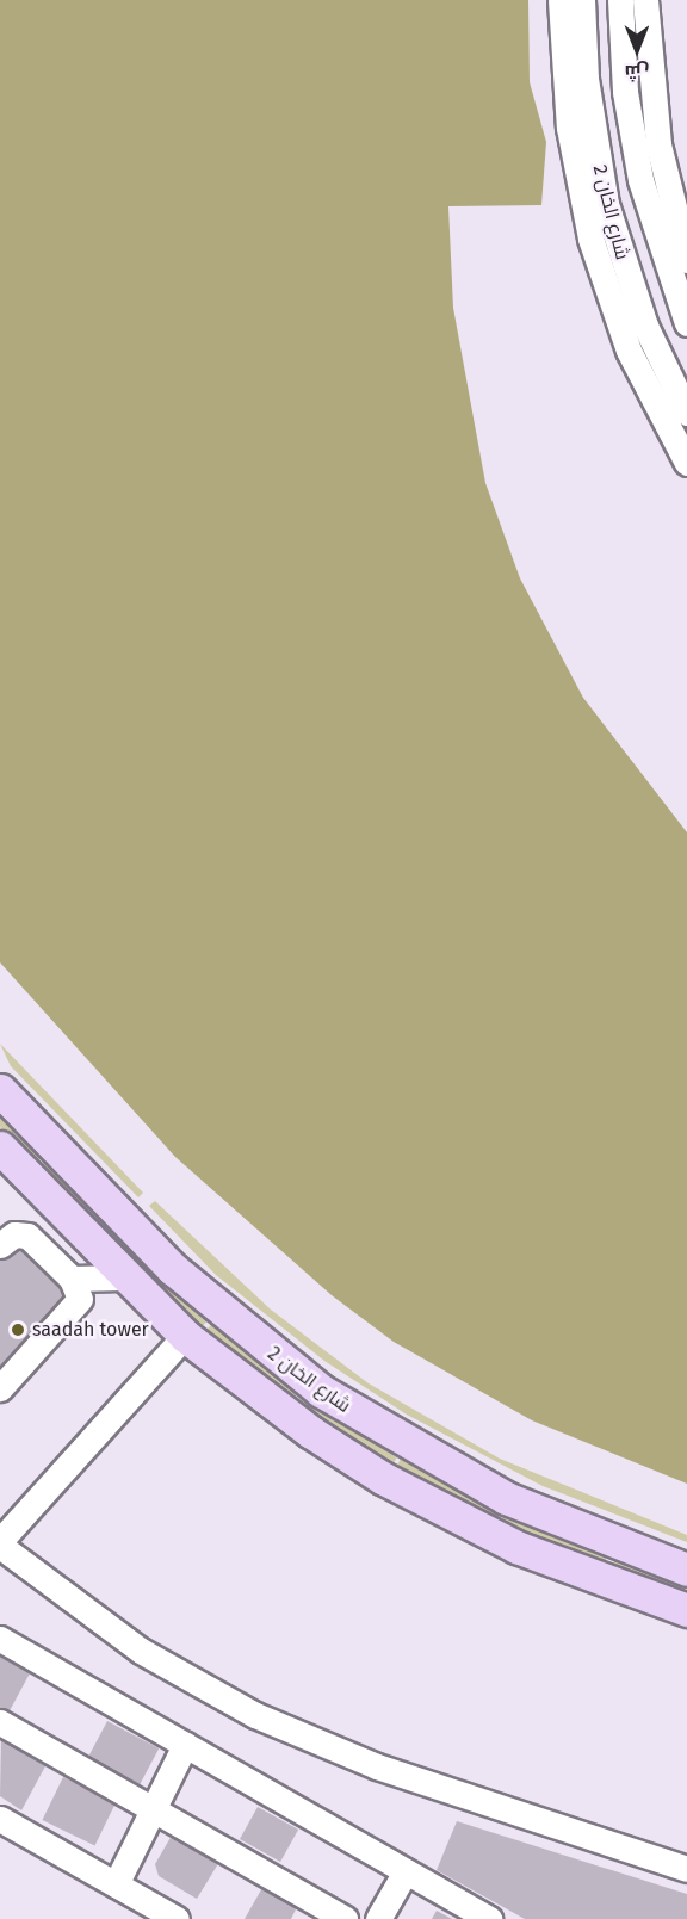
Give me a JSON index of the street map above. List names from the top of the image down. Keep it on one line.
{"streets":{"main road":["شارع الخان 2"]},"places":["saadah tower"],"north":"bottom"}
